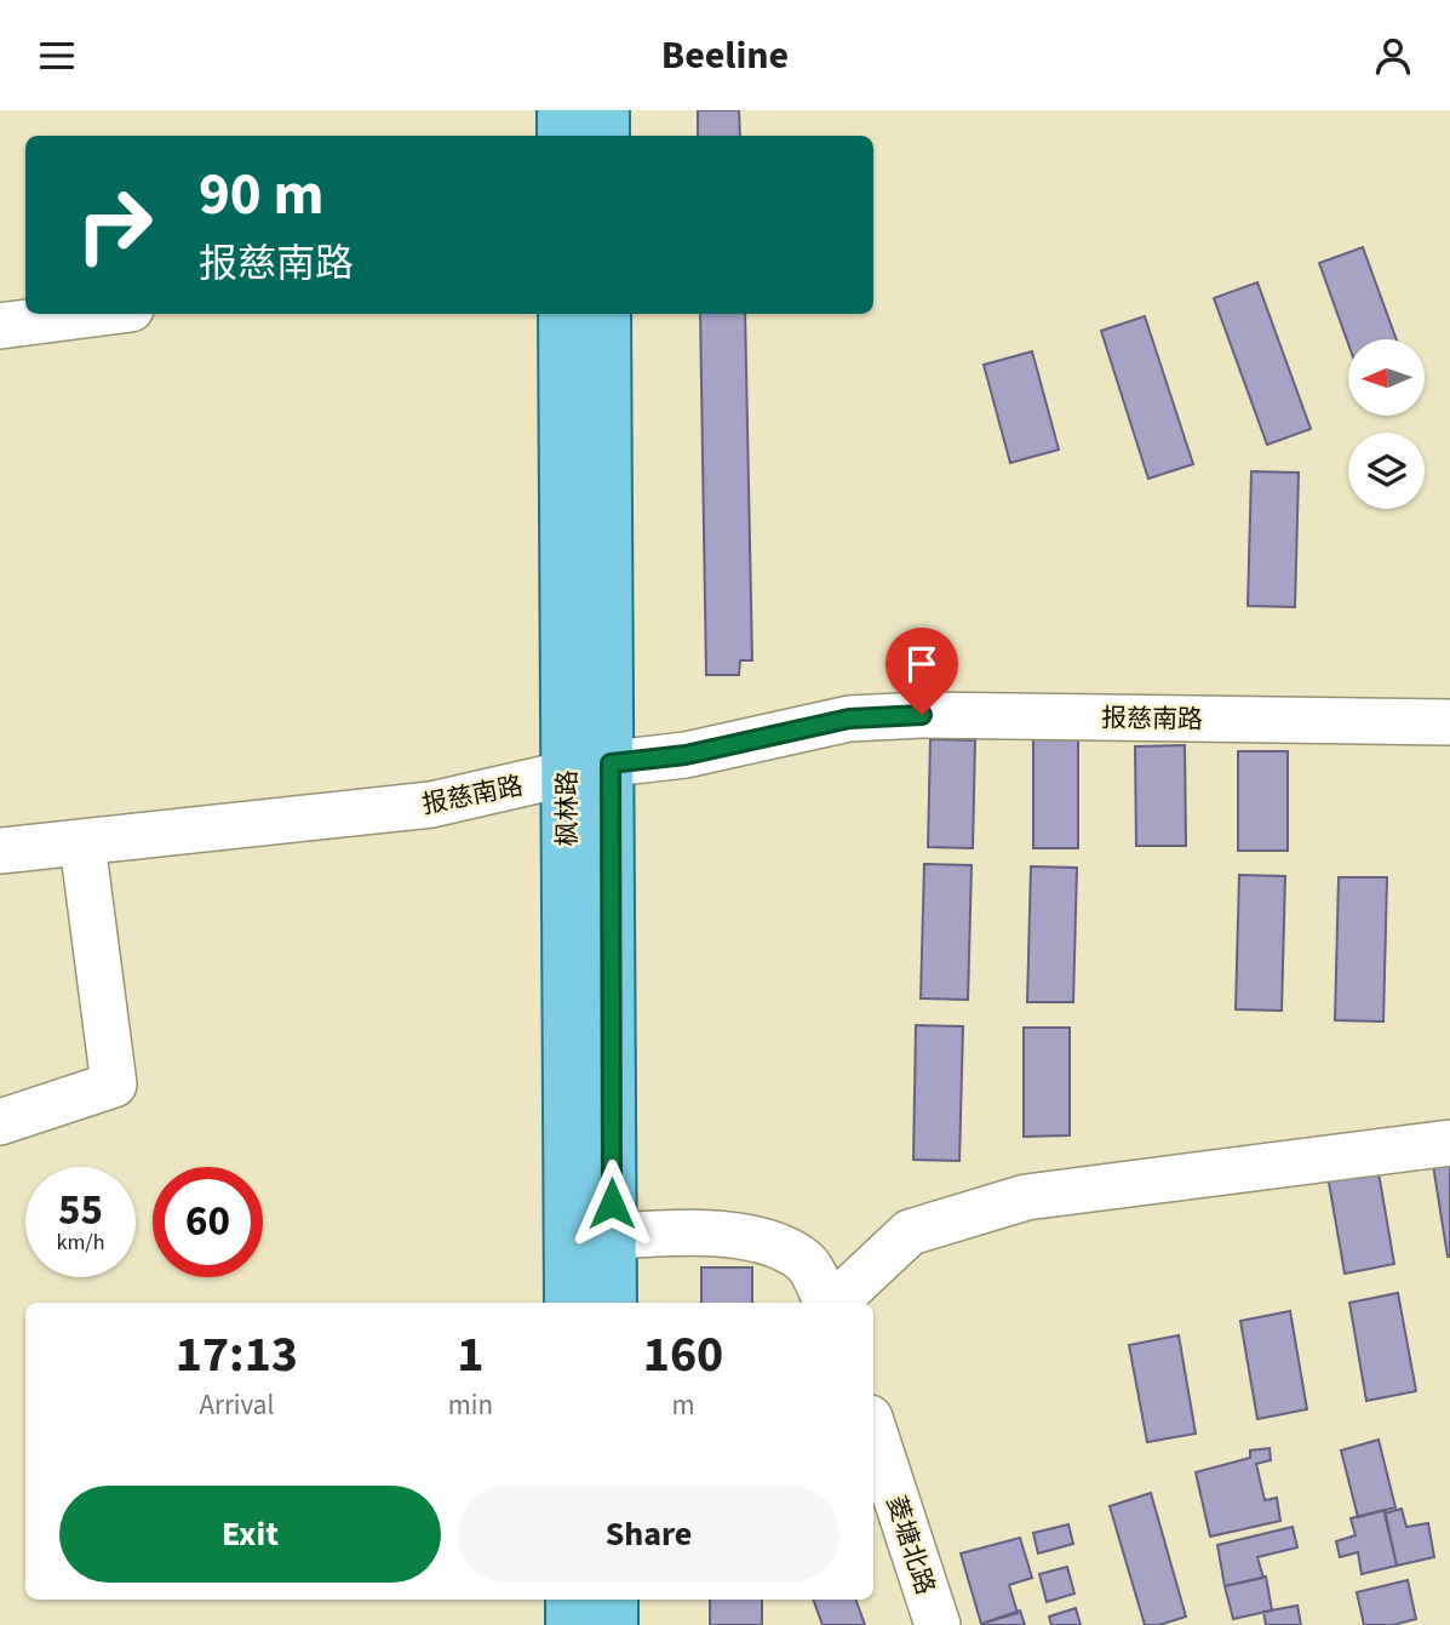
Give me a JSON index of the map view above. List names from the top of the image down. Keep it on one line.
{"streets":{"main road":["枫林路"],"street":["报慈南路","菱塘北路"]},"crossings":[["报慈南路","枫林路"]],"north":"left","page":{"header":"Beeline","turn":["90 m","报慈南路"],"speed":"55 km/h","limit":"60","eta":["17:13","Arrival","1","min","160","m"],"buttons":["Exit","Share"]}}
